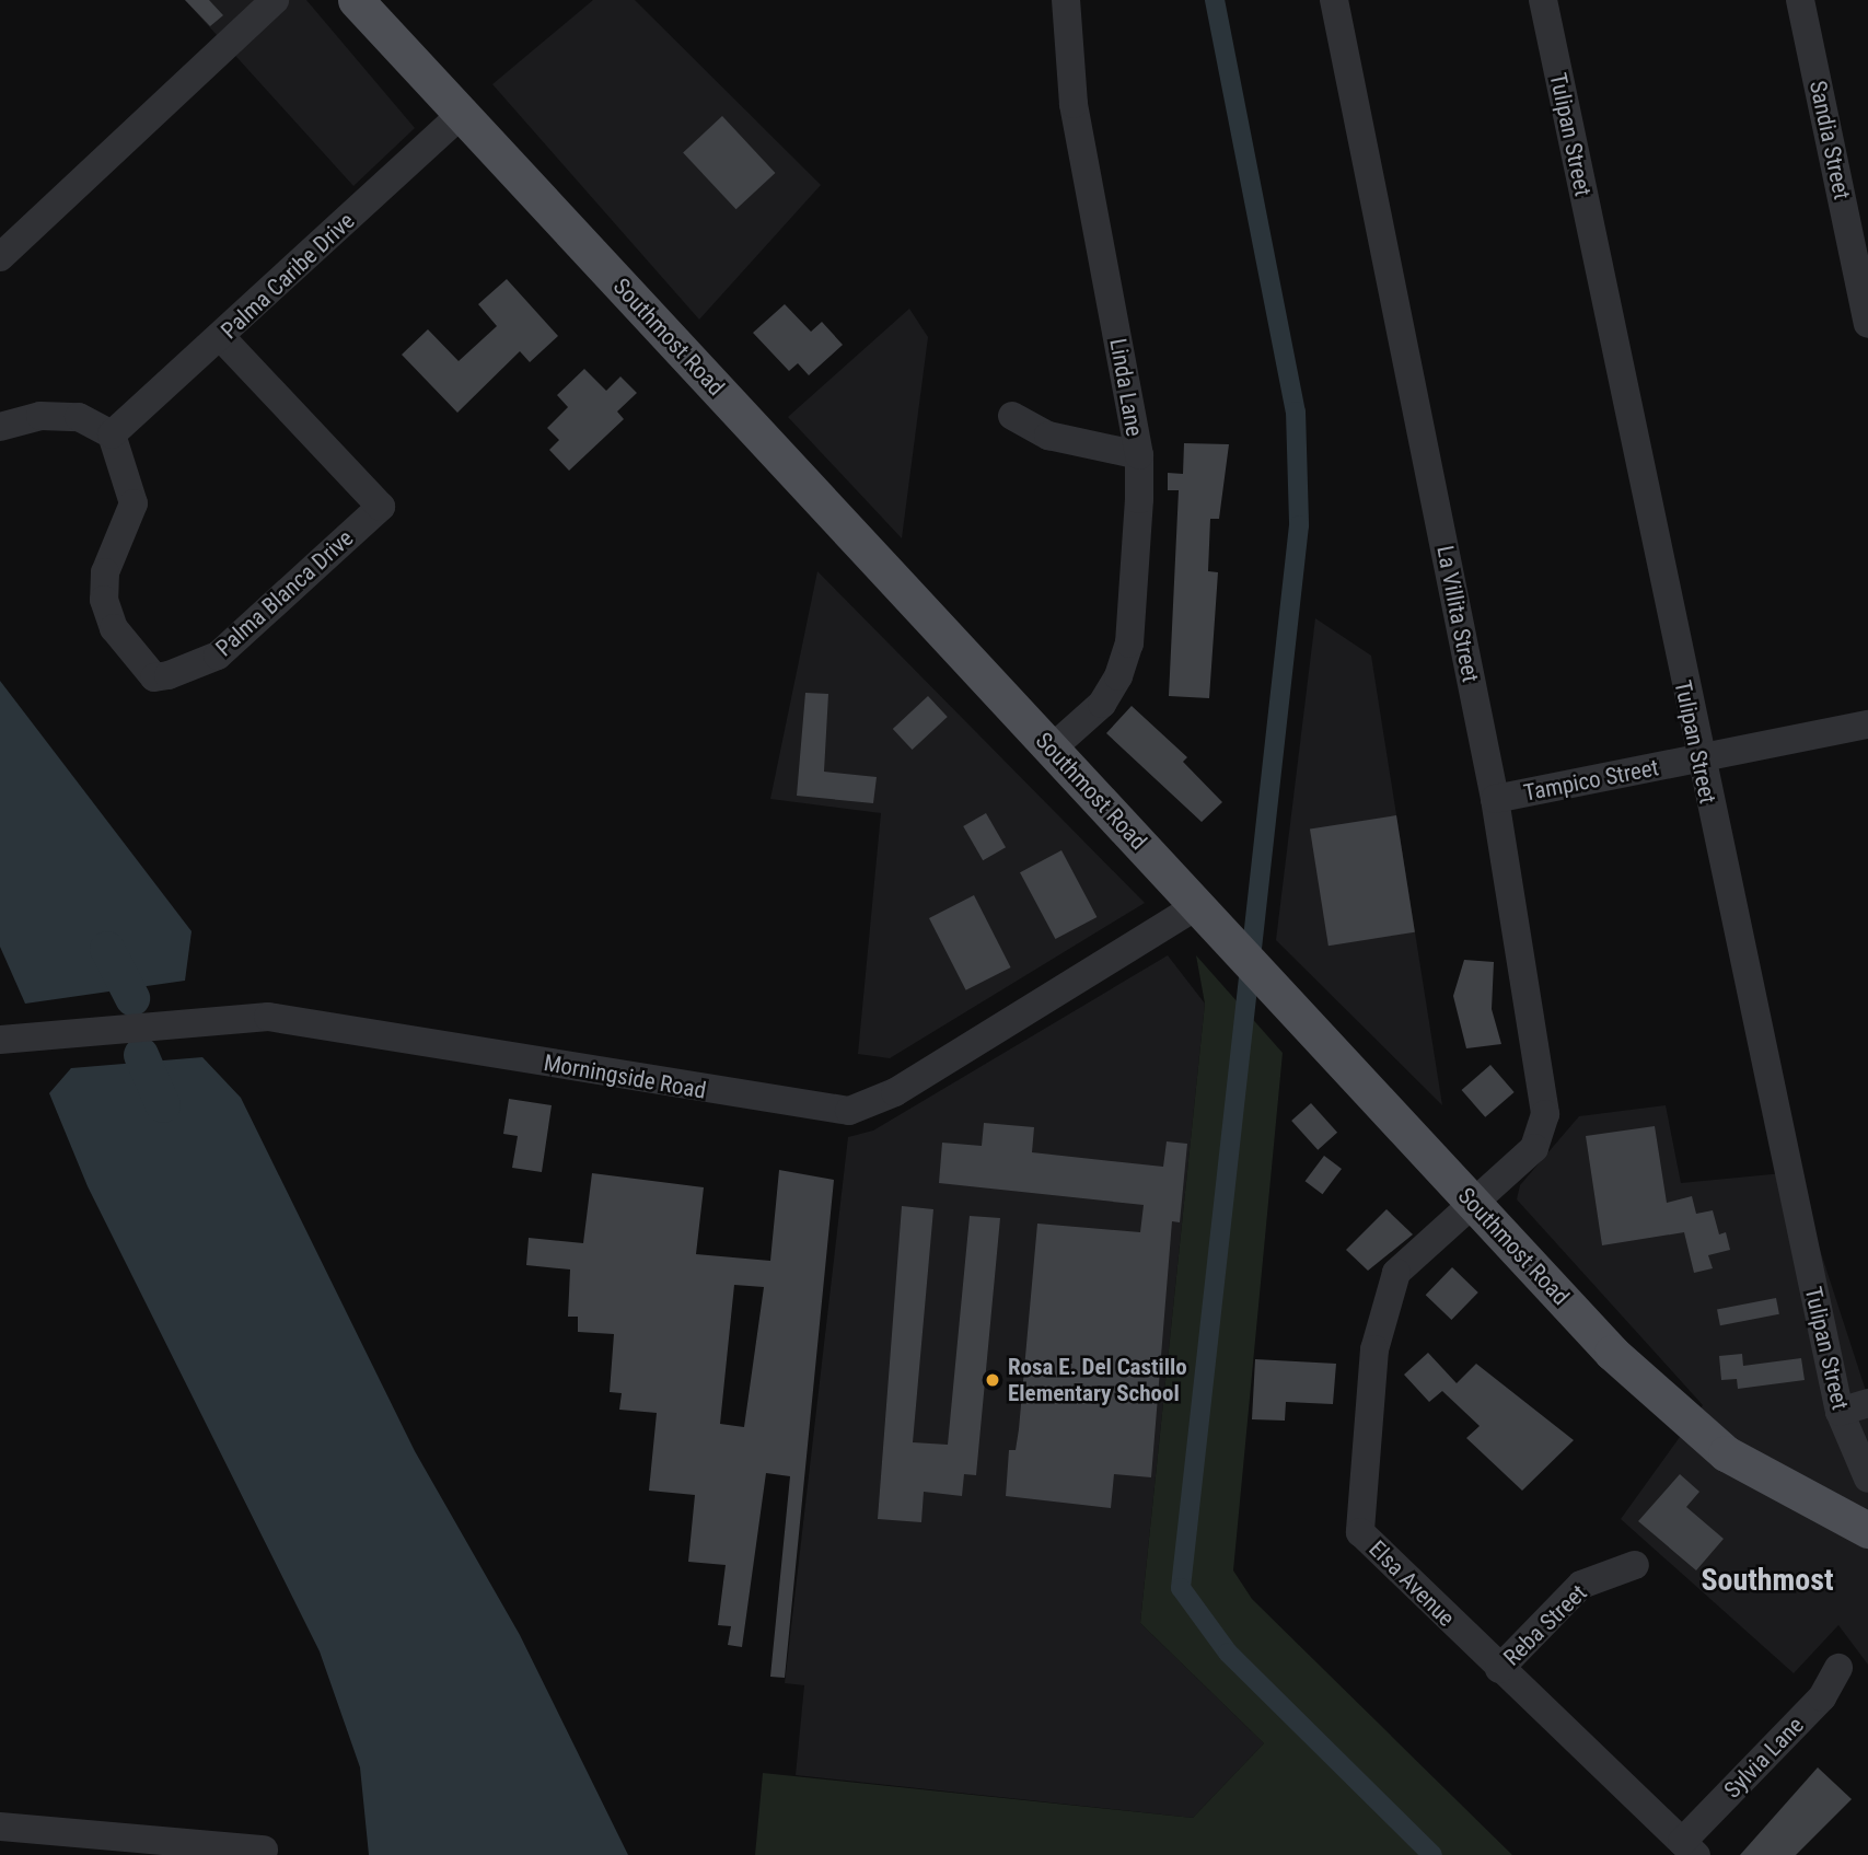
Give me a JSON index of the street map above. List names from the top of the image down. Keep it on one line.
{"streets":{"main road":["Southmost Road"],"street":["Tulipan Street","Sandia Street","Palma Caribe Drive","Linda Lane","Palma Blanca Drive","La Villita Street","Tampico Street","Morningside Road","Elsa Avenue","Reba Street","Sylvia Lane"]},"crossings":[["Tulipan Street","Tampico Street"],["Palma Caribe Drive","Southmost Road"],["Palma Caribe Drive","Palma Blanca Drive"],["Southmost Road","Linda Lane"],["Southmost Road","La Villita Street"],["Southmost Road","Morningside Road"],["Southmost Road","Elsa Avenue"],["La Villita Street","Tampico Street"],["La Villita Street","Elsa Avenue"],["Elsa Avenue","Reba Street"],["Elsa Avenue","Sylvia Lane"]],"districts":["Southmost"],"places":["Rosa E. Del Castillo Elementary School"]}
